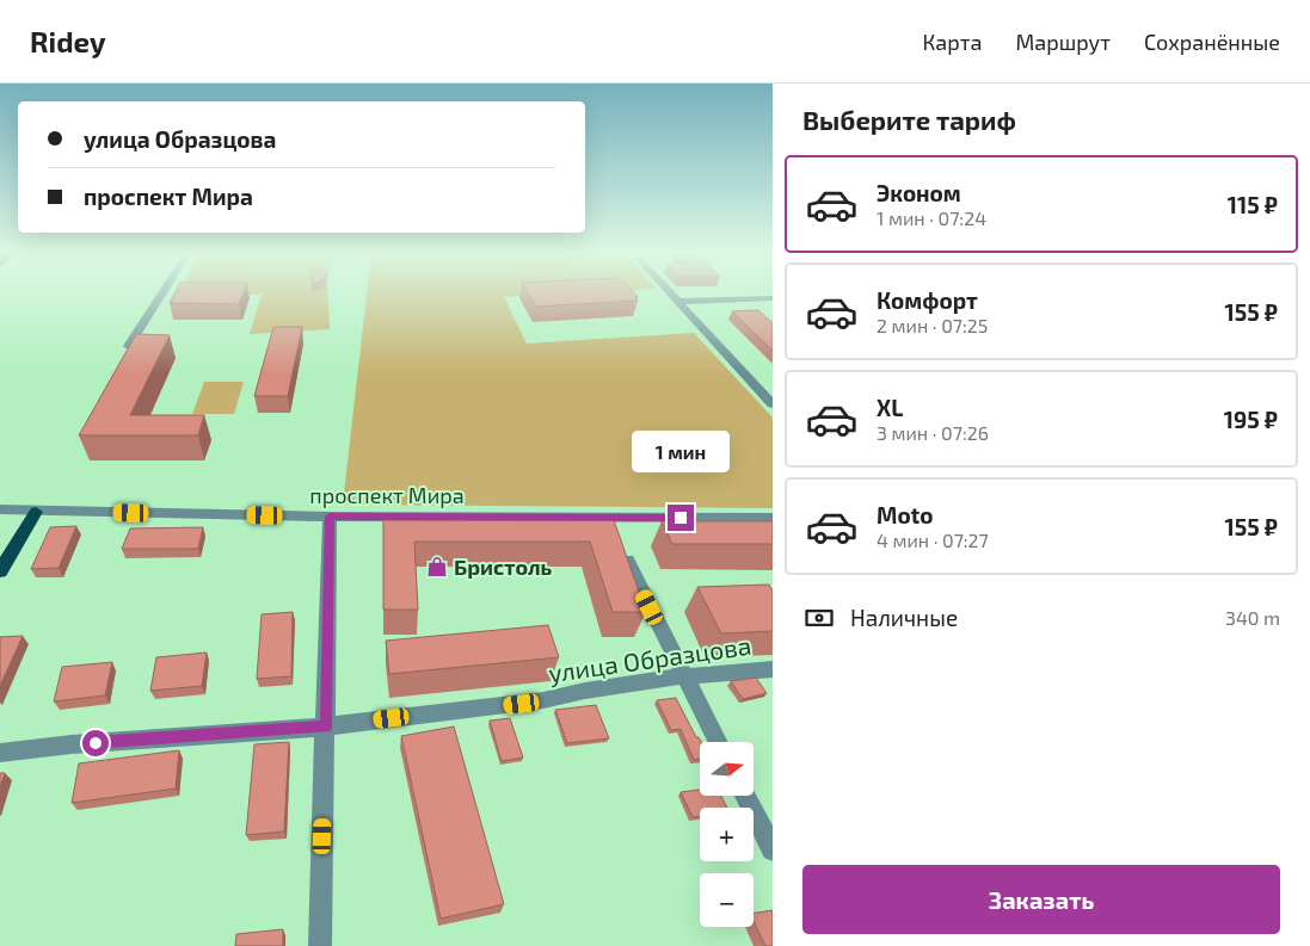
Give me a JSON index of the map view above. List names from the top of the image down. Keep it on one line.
{"streets":{"street":["проспект Мира","улица Образцова"]},"places":{"shop":["Бристоль"]},"north":"right","page":{"header":"Ridey","nav":["Карта","Маршрут","Сохранённые"],"heading":"Выберите тариф","banner":["улица Образцова","проспект Мира"],"list":[{"name":"Эконом","note":"1 мин · 07:24","value":"115 ₽"},{"name":"Комфорт","note":"2 мин · 07:25","value":"155 ₽"},{"name":"XL","note":"3 мин · 07:26","value":"195 ₽"},{"name":"Moto","note":"4 мин · 07:27","value":"155 ₽"}],"bubble":"1 мин","pay":["Наличные","340 m"],"map_buttons":["+","−"],"buttons":"Заказать"}}
